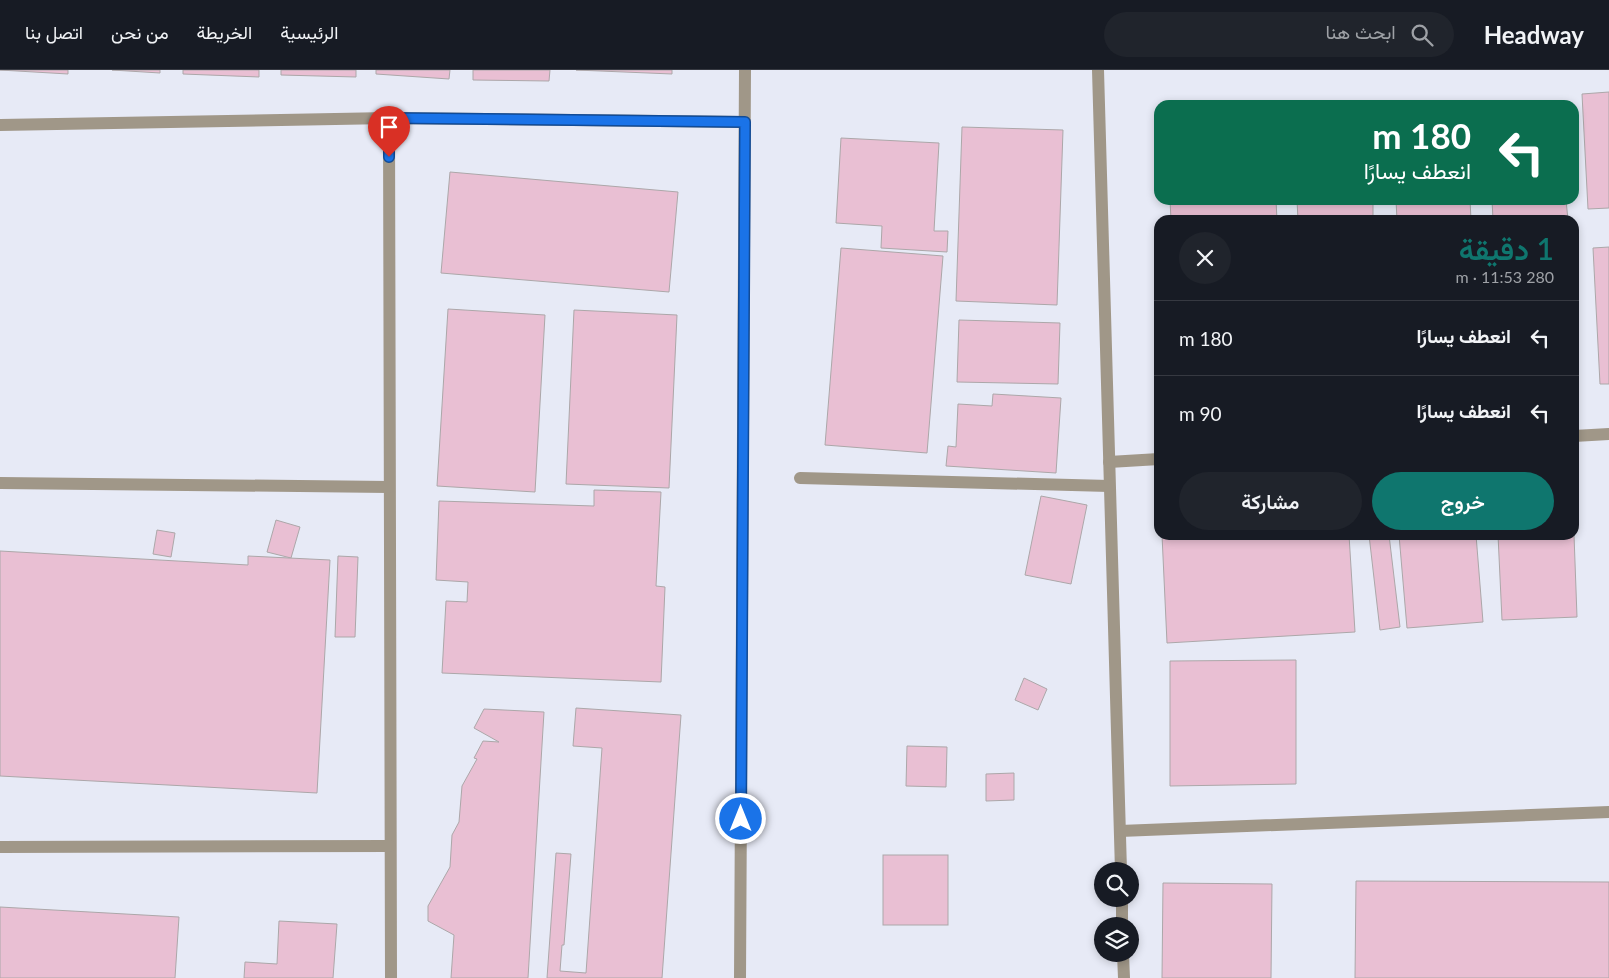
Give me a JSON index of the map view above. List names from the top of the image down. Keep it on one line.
{"page":{"header":"Headway","search":"ابحث هنا","nav":["الرئيسية","الخريطة","من نحن","اتصل بنا"],"turn":["180 m","انعطف يسارًا"],"heading":["1 دقيقة","280 m · 11:53"],"list":[{"name":"انعطف يسارًا","value":"180 m"},{"name":"انعطف يسارًا","value":"90 m"}],"buttons":["خروج","مشاركة"]}}
